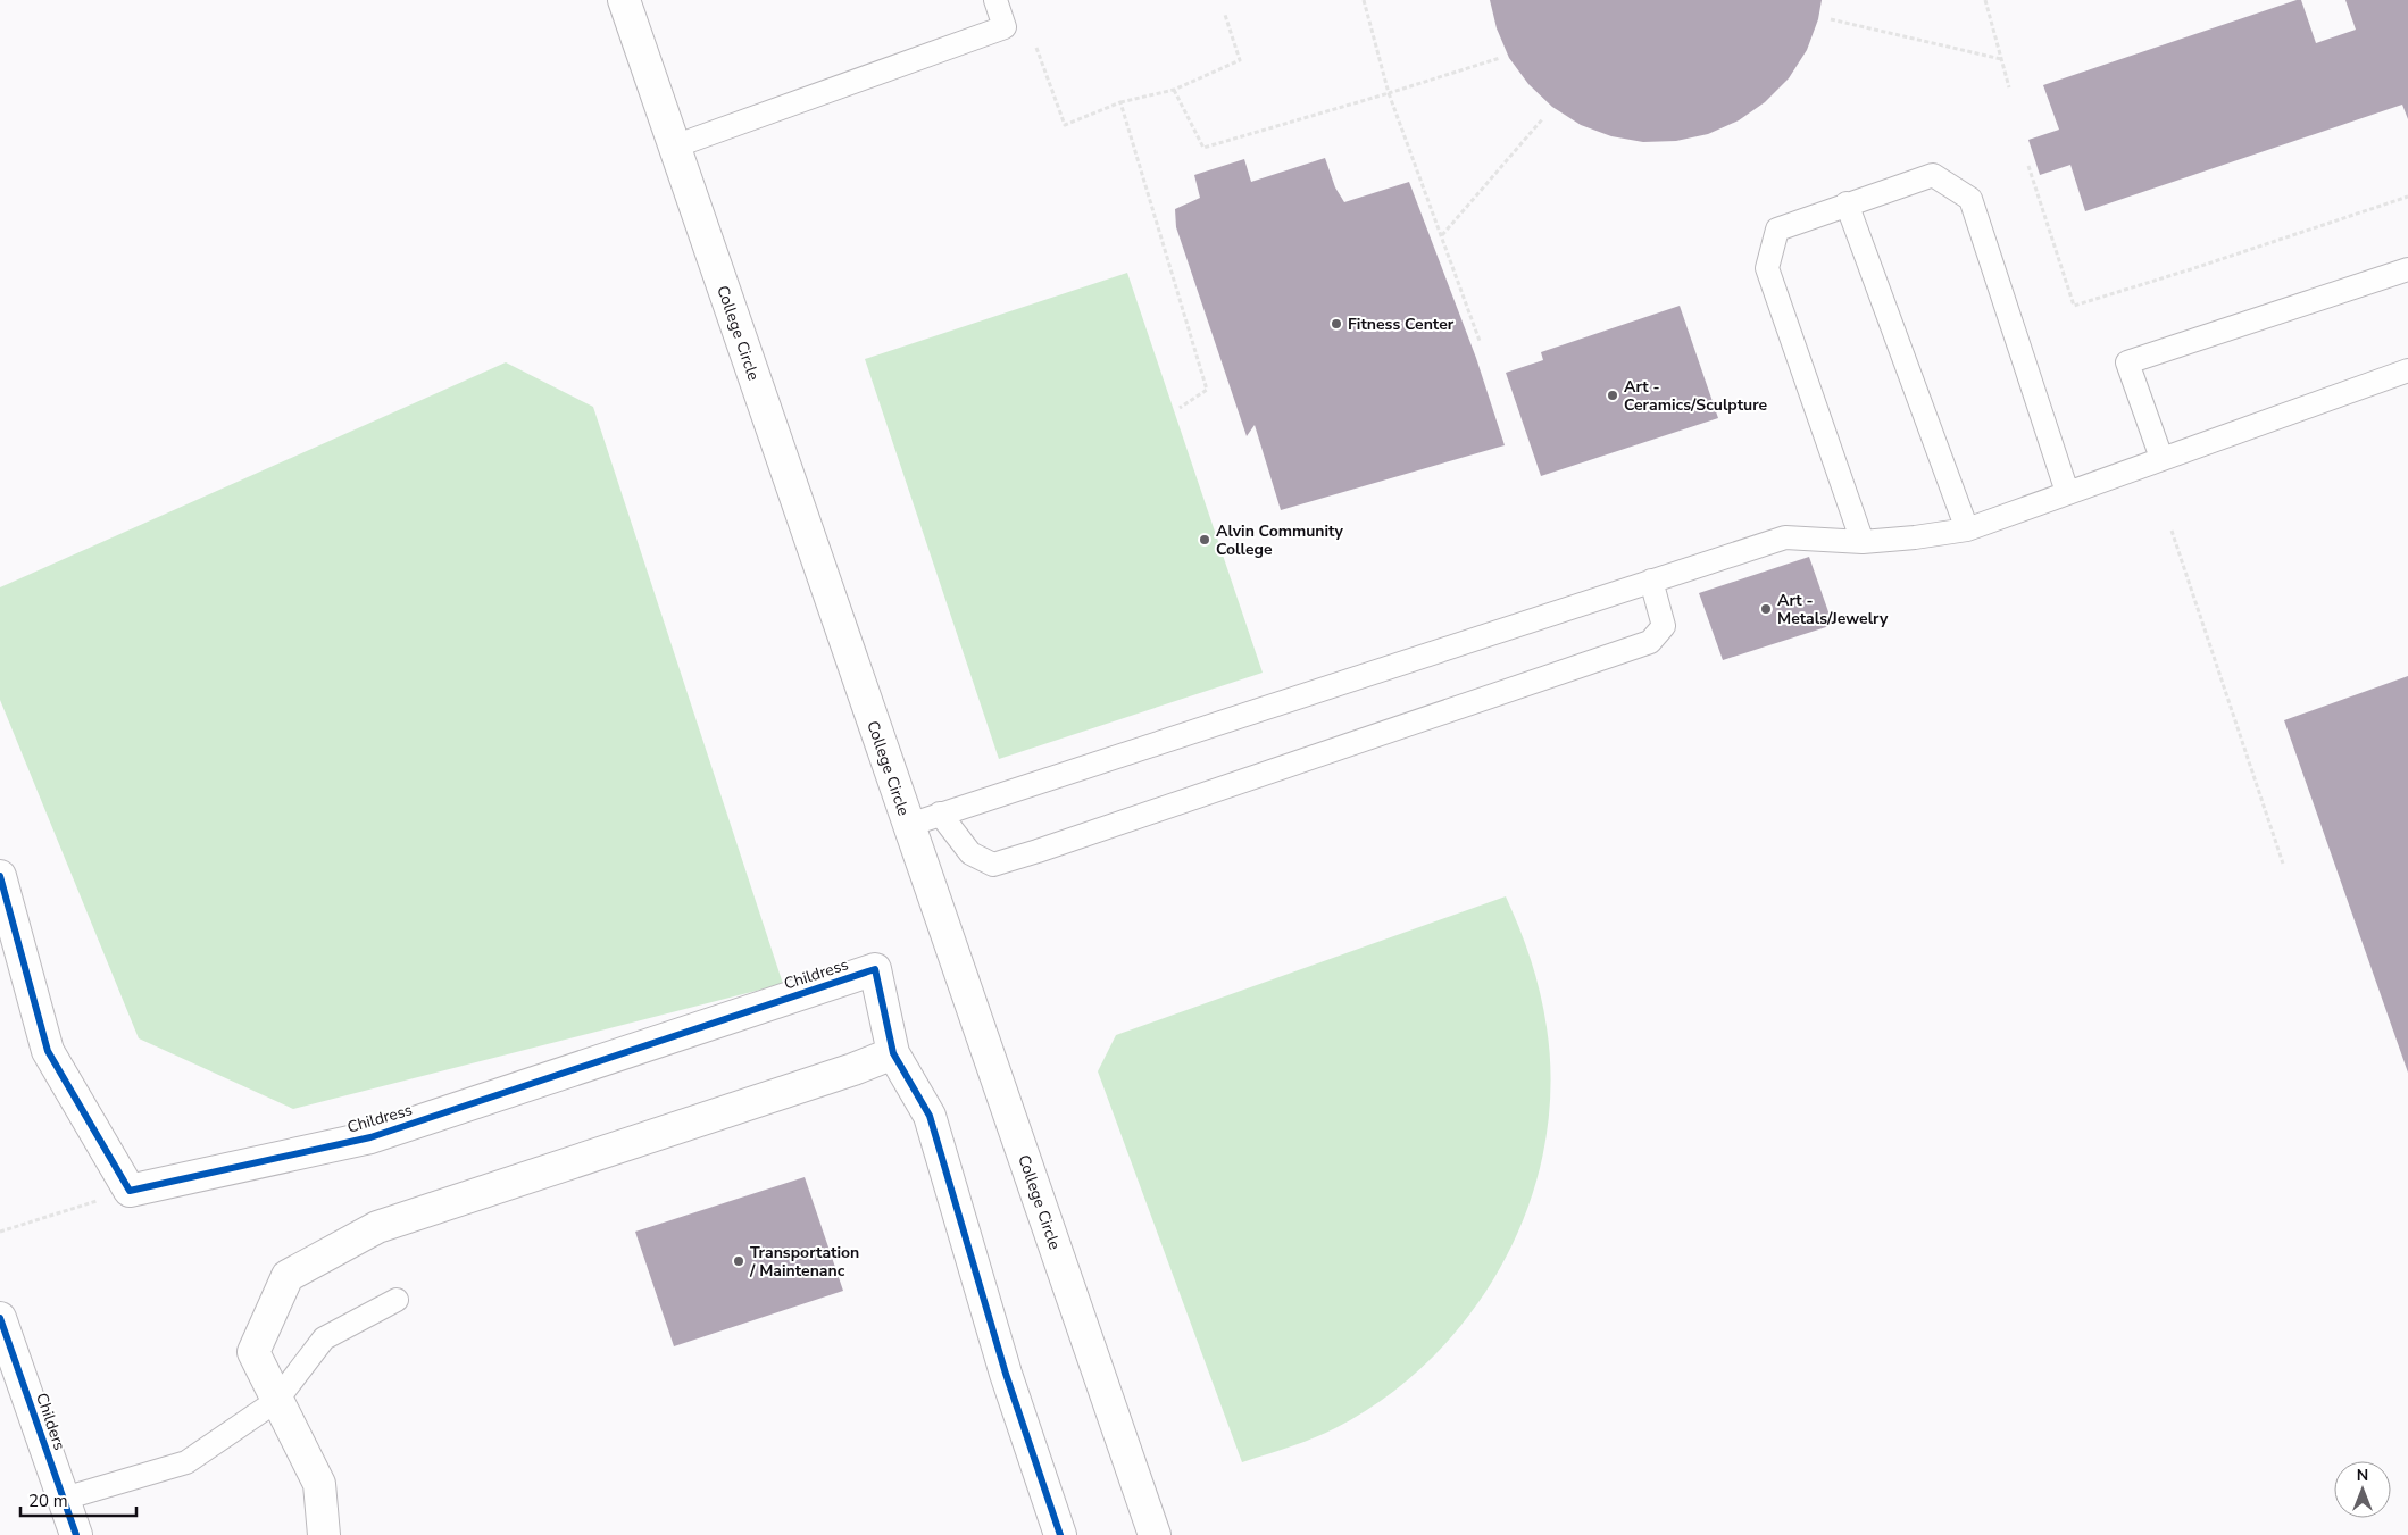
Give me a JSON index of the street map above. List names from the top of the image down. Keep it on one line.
{"streets":{"street":["College Circle","Childress","Childers"]},"places":["Fitness Center","Art - Ceramics/Sculpture","Alvin Community College","Art - Metals/Jewelry","Transportation / Maintenanc"],"scale_bar":"20 m","north":"top"}
